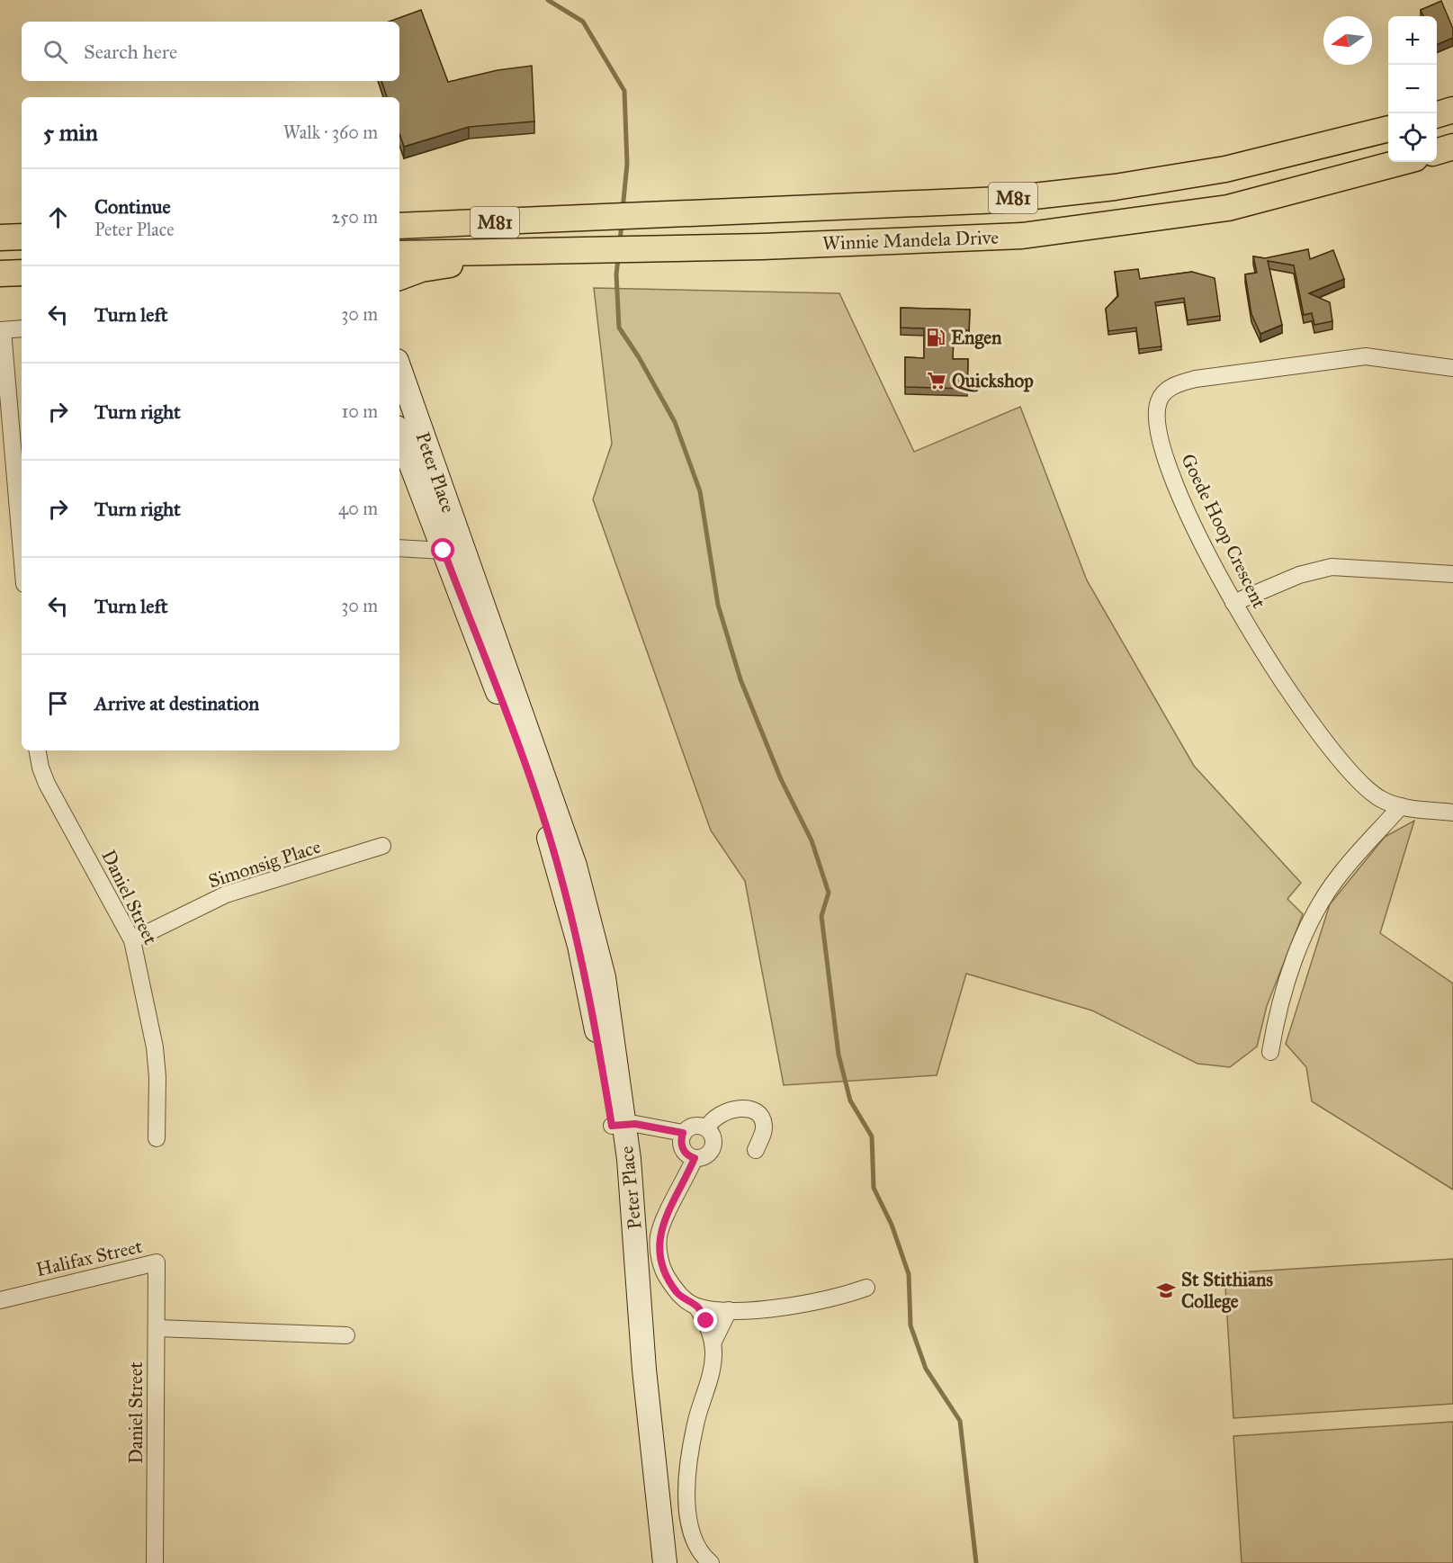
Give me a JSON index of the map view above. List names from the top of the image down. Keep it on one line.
{"streets":{"main road":["M81","Winnie Mandela Drive","Peter Place"],"street":["Goede Hoop Crescent","Simonsig Place","Daniel Street","Halifax Street"]},"crossings":[["Simonsig Place","Daniel Street"],["Daniel Street","Halifax Street"]],"places":{"fuel station":["Engen"],"supermarket":["Quickshop"],"school or university":["St Stithians College"]},"north":"left","page":{"map_buttons":["+","−"],"search":"Search here","heading":["5 min","Walk · 360 m"],"list":[["Continue","Peter Place","250 m"],["Turn left","30 m"],["Turn right","10 m"],["Turn right","40 m"],["Turn left","30 m"],"Arrive at destination"]}}
